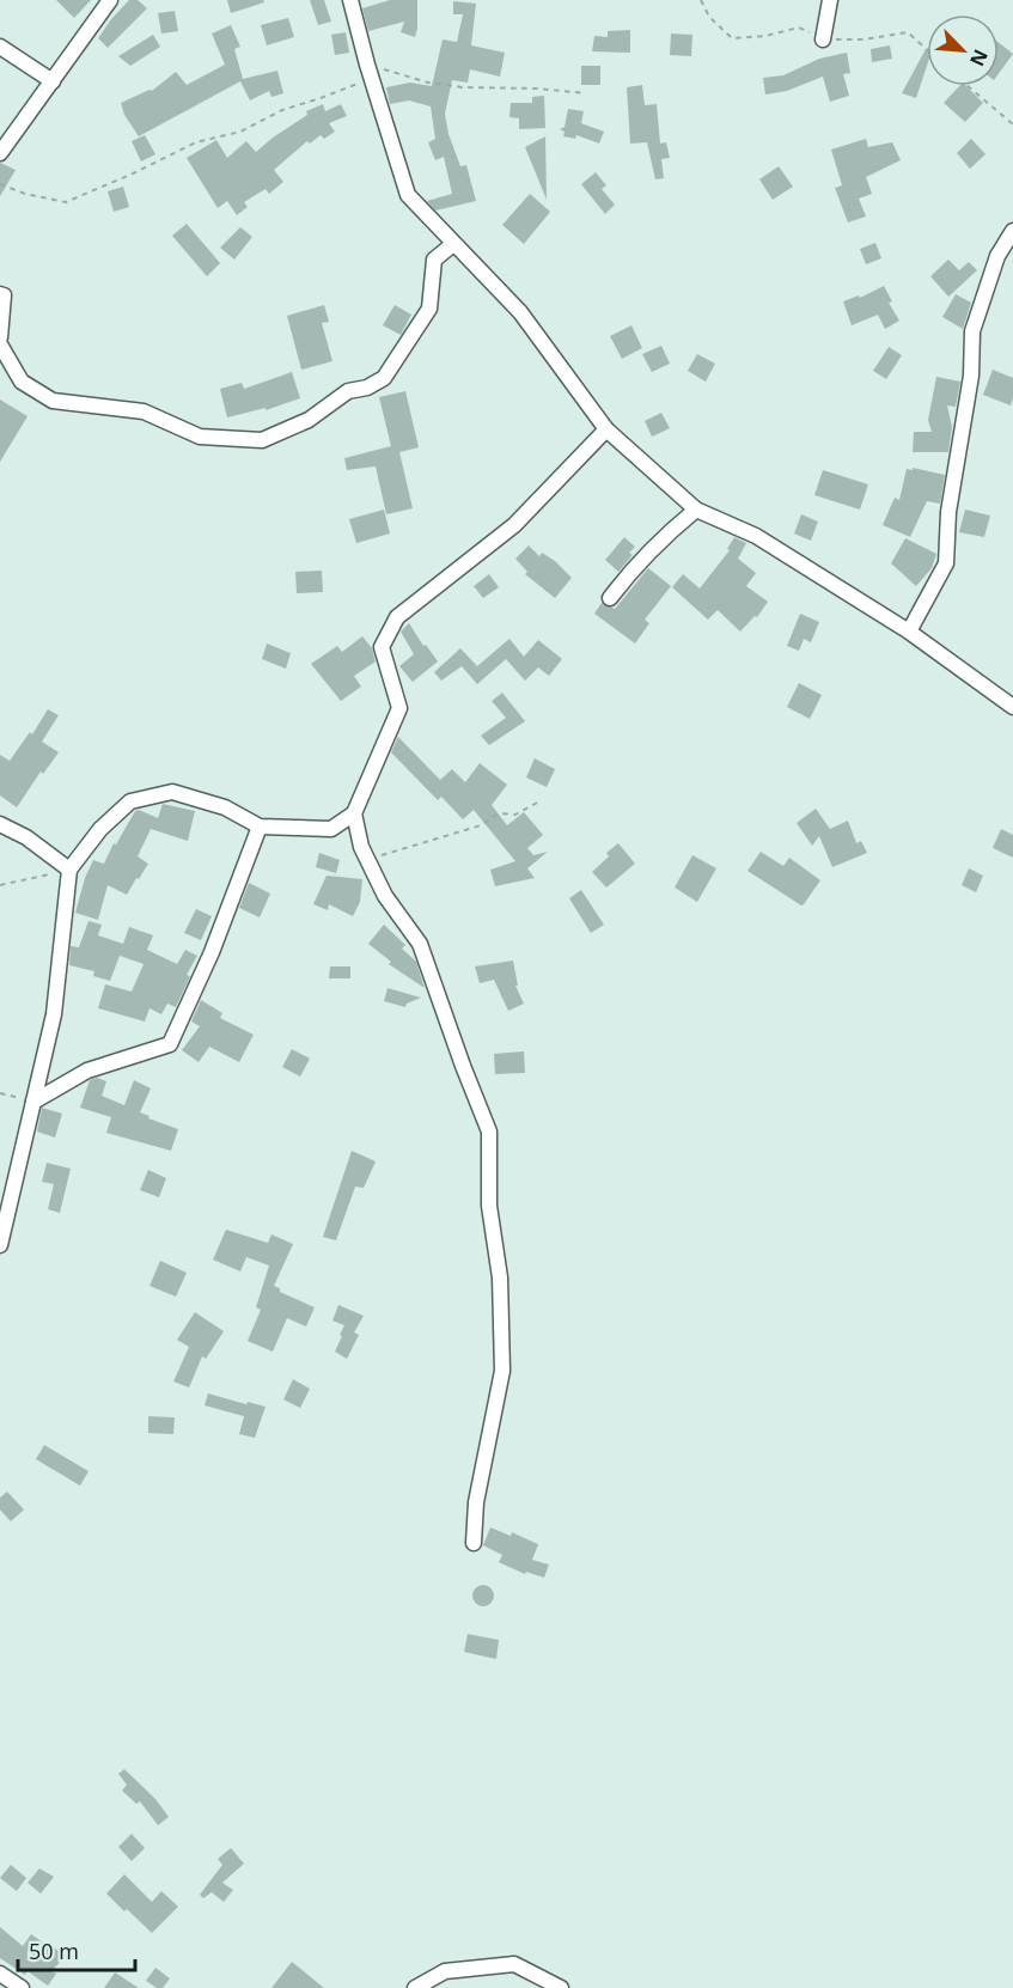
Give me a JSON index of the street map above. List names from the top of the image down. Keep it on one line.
{"scale_bar":"50 m","north":"bottom right"}
